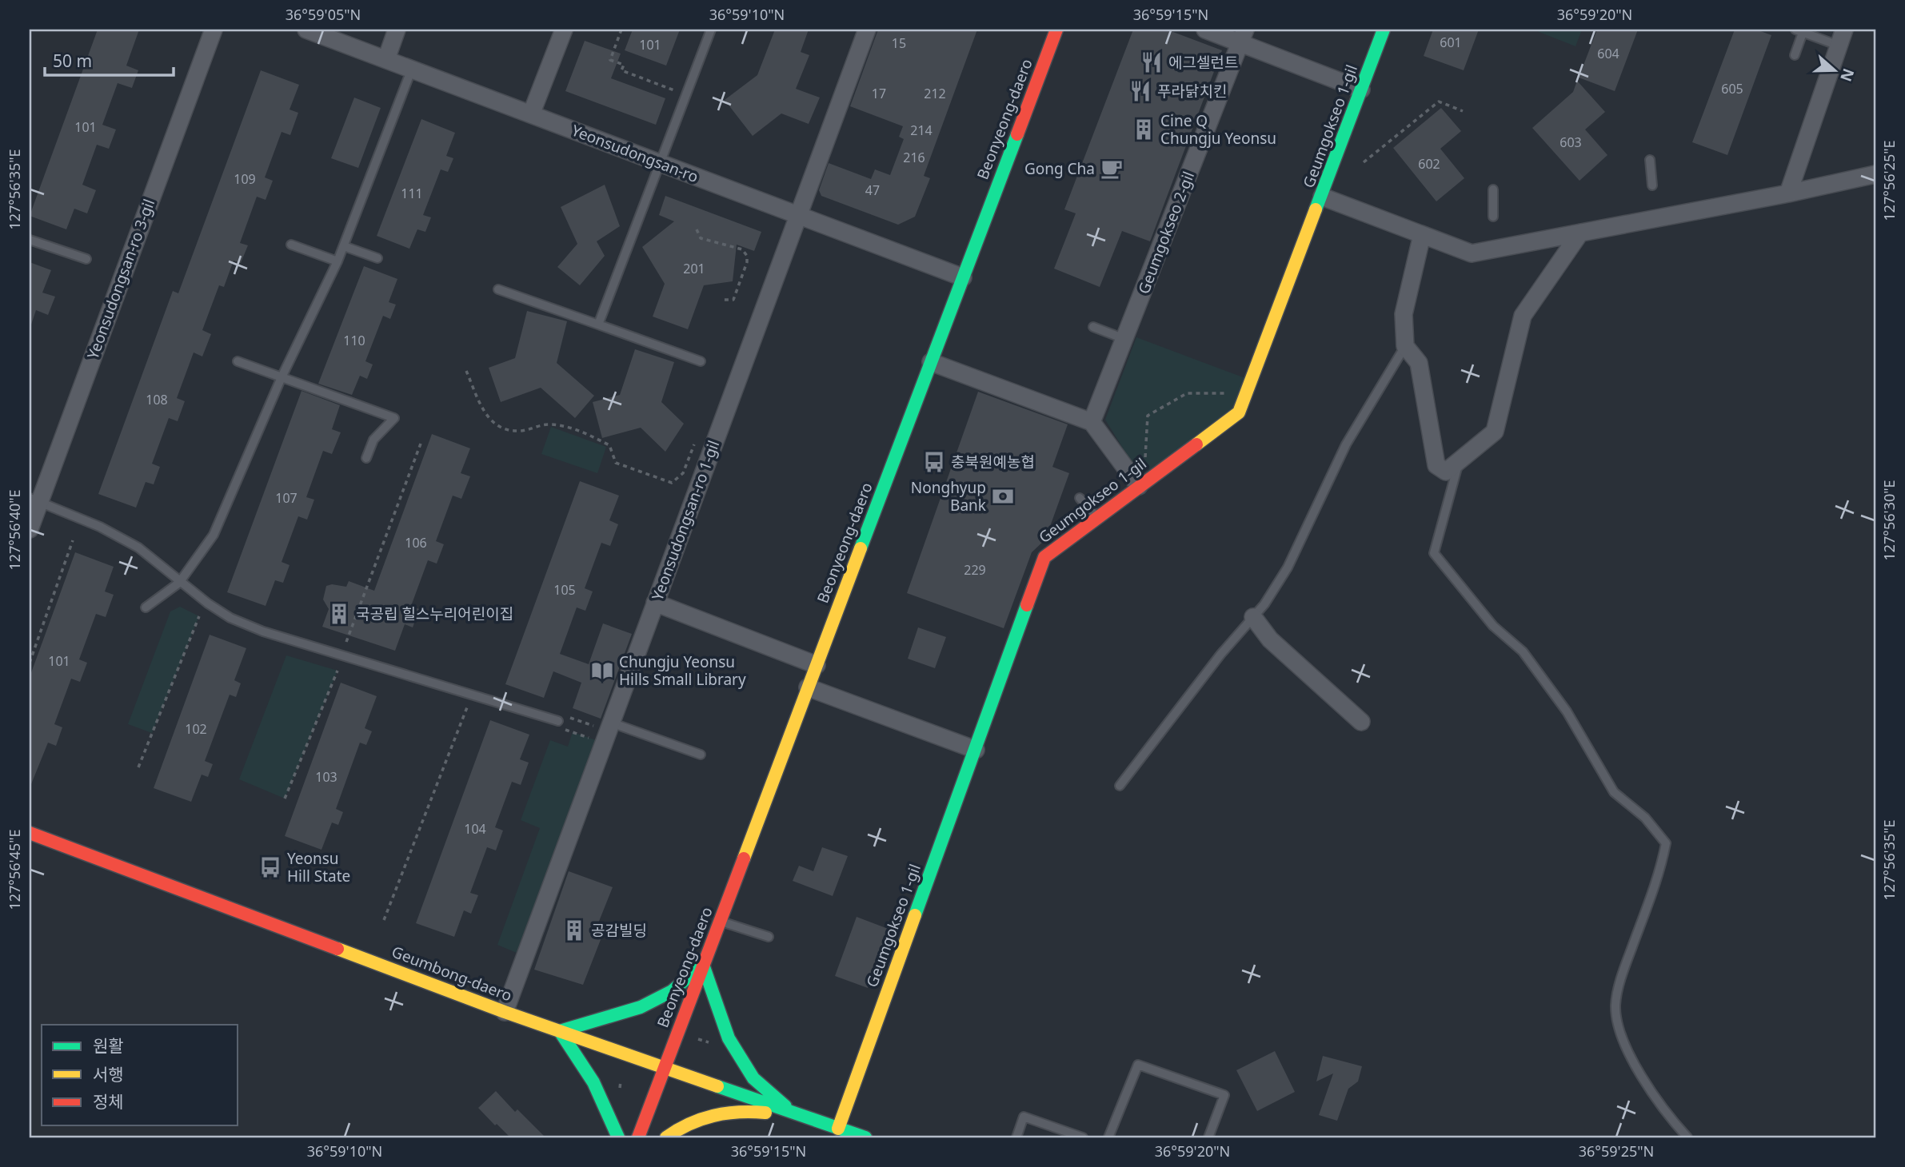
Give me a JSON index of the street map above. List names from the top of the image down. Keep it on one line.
{"streets":{"street":["Beonyeong-daero","Geumgokseo 1-gil","Yeonsudongsan-ro","Geumgokseo 2-gil","Yeonsudongsan-ro 3-gil","Yeonsudongsan-ro 1-gil","Geumbong-daero"]},"crossings":[["Beonyeong-daero","Yeonsudongsan-ro"],["Beonyeong-daero","Geumbong-daero"],["Geumgokseo 1-gil","Geumbong-daero"],["Yeonsudongsan-ro","Yeonsudongsan-ro 1-gil"],["Yeonsudongsan-ro 1-gil","Geumbong-daero"]],"places":{"restaurant":["에그셀런트","푸라닭치킨"],"building":["Cine Q Chungju Yeonsu","국공립 힐스누리어린이집","공감빌딩"],"cafe":["Gong Cha"],"bus stop":["충북원예농협","Yeonsu Hill State"],"bank":["Nonghyup Bank"],"library":["Chungju Yeonsu Hills Small Library"]},"house_numbers":["601","15","101","604","605","17","212","101","214","603","216","602","109","47","111","201","110","108","107","106","229","105","101","102","103","104"],"legend":["원활","서행","정체"],"scale_bar":"50 m","north":"right","coordinates":["36°59'05\"N","36°59'10\"N","36°59'15\"N","36°59'20\"N","127°56'25\"E","127°56'35\"E","127°56'30\"E","127°56'40\"E","127°56'45\"E","36°59'25\"N"]}
